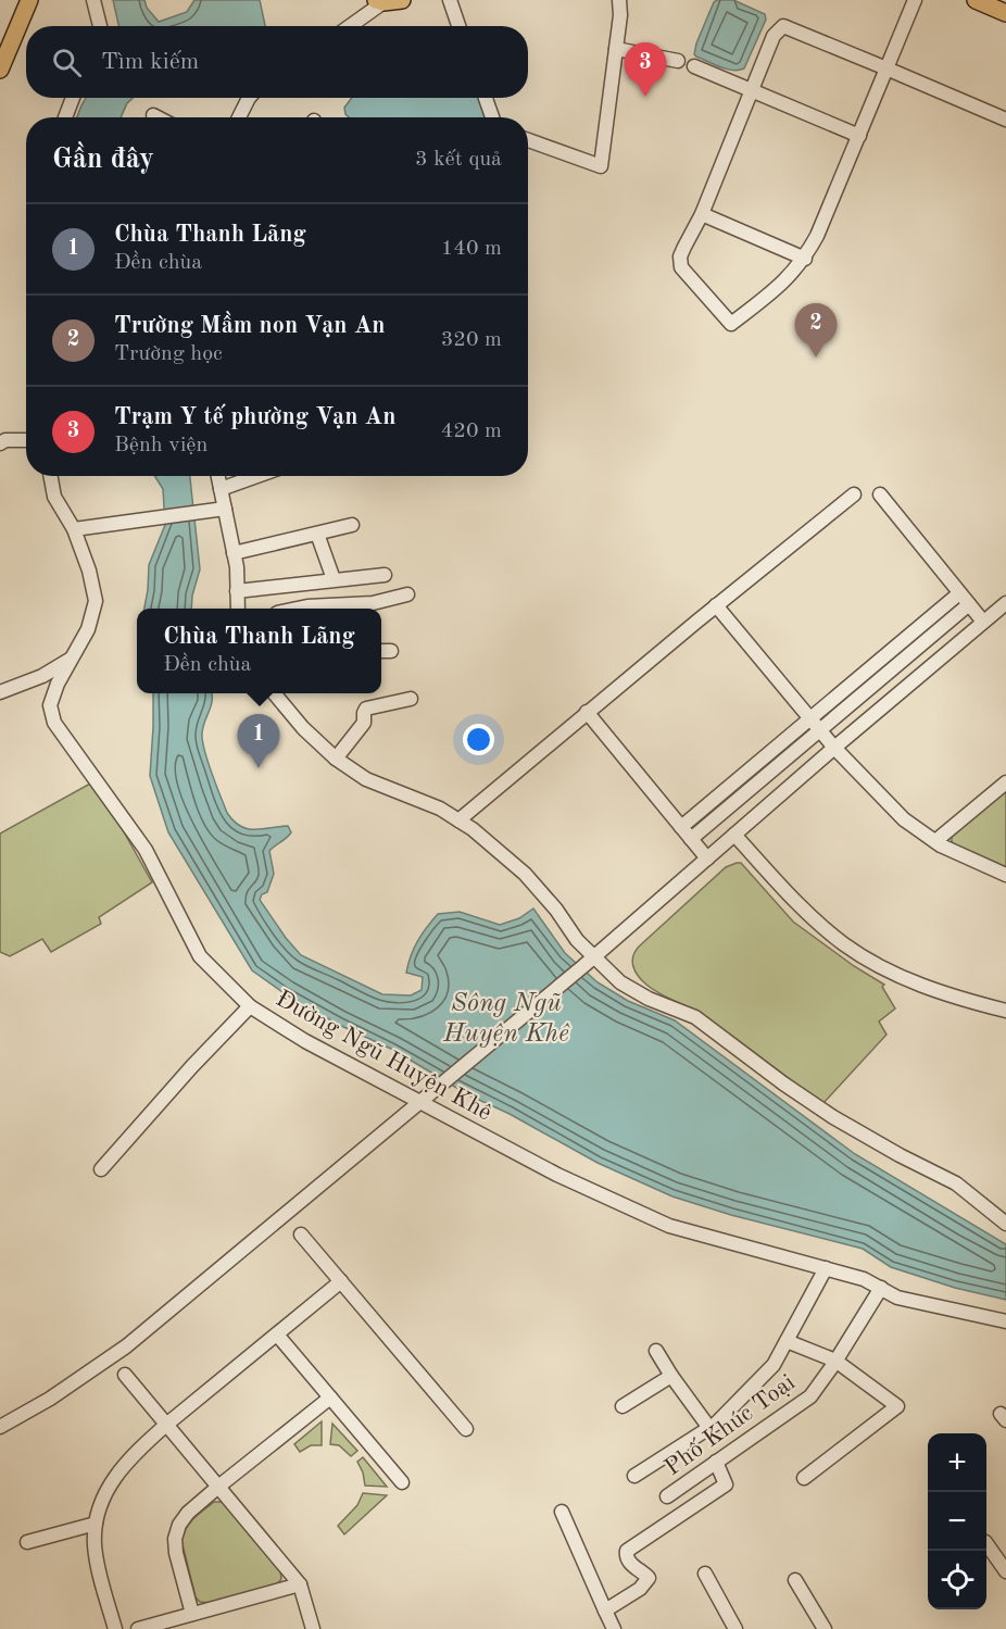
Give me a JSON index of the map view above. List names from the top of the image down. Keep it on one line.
{"streets":{"street":["Đường Ngũ Huyện Khê","Phố Khúc Toại"]},"crossings":[["Đường Ngũ Huyện Khê","Phố Khúc Toại"]],"water":["Sông Ngũ Huyện Khê"],"page":{"search":"Tìm kiếm","pins":["3","2","1"],"heading":["Gần đây","3 kết quả"],"list":[{"mark":"1","name":"Chùa Thanh Lãng","note":"Đền chùa","value":"140 m"},{"mark":"2","name":"Trường Mầm non Vạn An","note":"Trường học","value":"320 m"},{"mark":"3","name":"Trạm Y tế phường Vạn An","note":"Bệnh viện","value":"420 m"}],"popup":["Chùa Thanh Lãng","Đền chùa"],"map_buttons":["+","−"]}}
